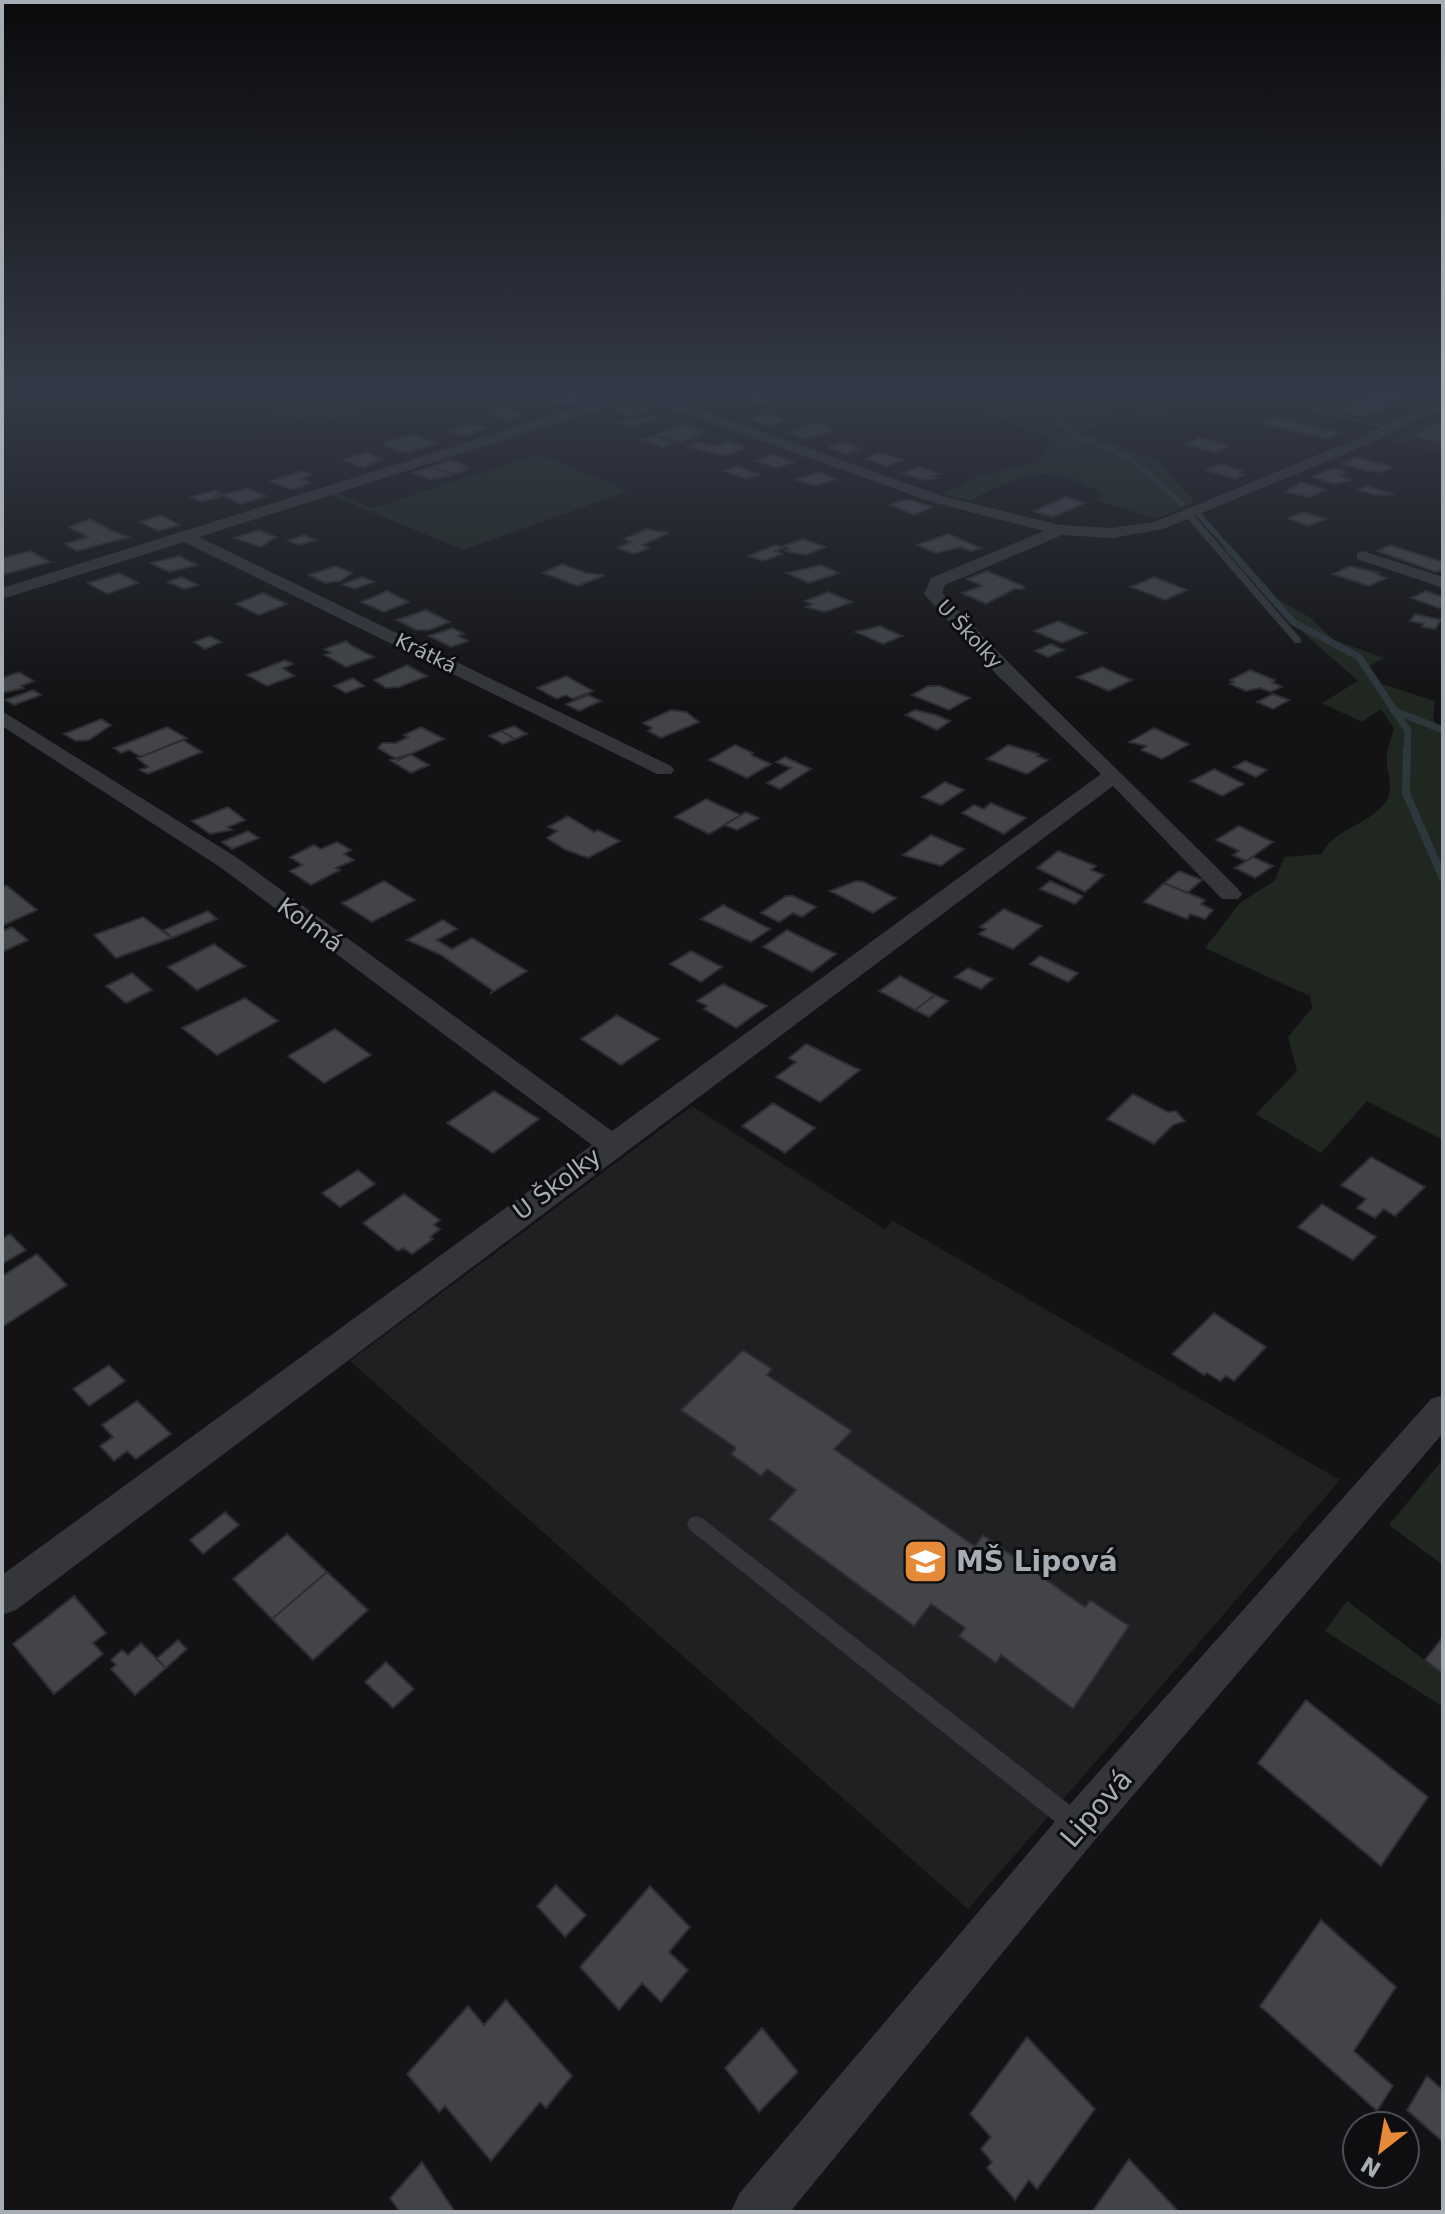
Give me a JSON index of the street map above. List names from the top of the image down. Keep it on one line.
{"streets":{"street":["U Školky","Krátká","Kolmá","Lipová"]},"crossings":[["U Školky","Kolmá"]],"places":{"school or university":["MŠ Lipová"]},"north":"bottom left"}
